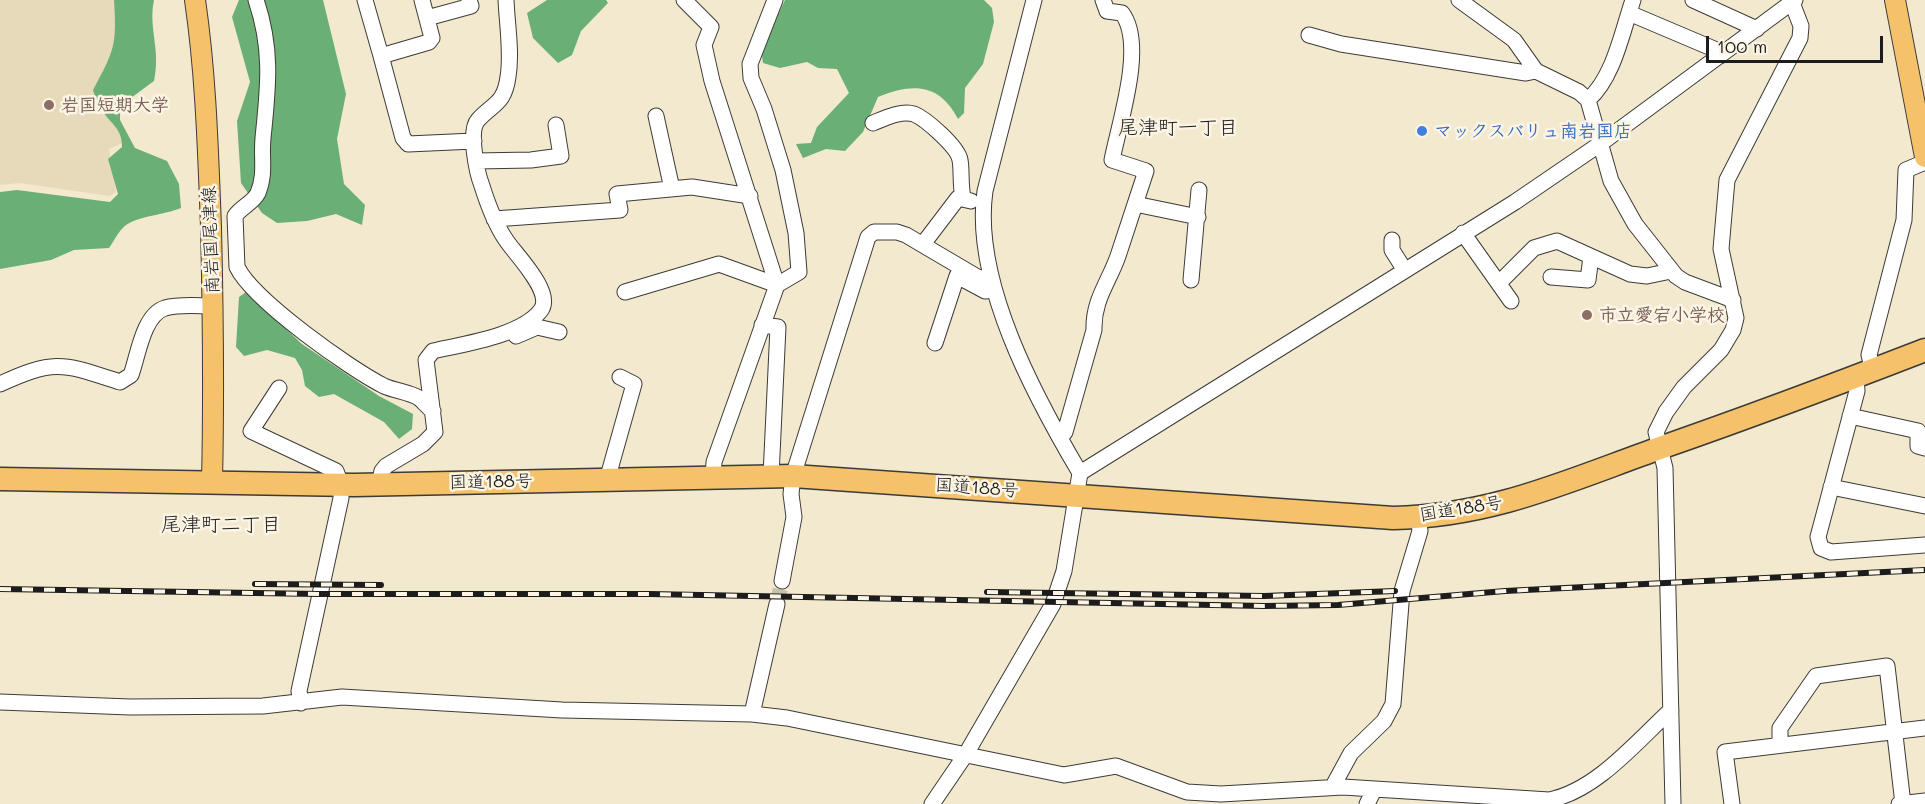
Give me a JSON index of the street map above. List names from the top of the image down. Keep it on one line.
{"streets":{"highway":["国道188号"],"main road":["南岩国尾津線"]},"crossings":[["南岩国尾津線","国道188号"]],"districts":["尾津町一丁目","尾津町二丁目"],"places":["岩国短期大学","マックスバリュ南岩国店","市立愛宕小学校"],"scale_bar":"100 m"}
